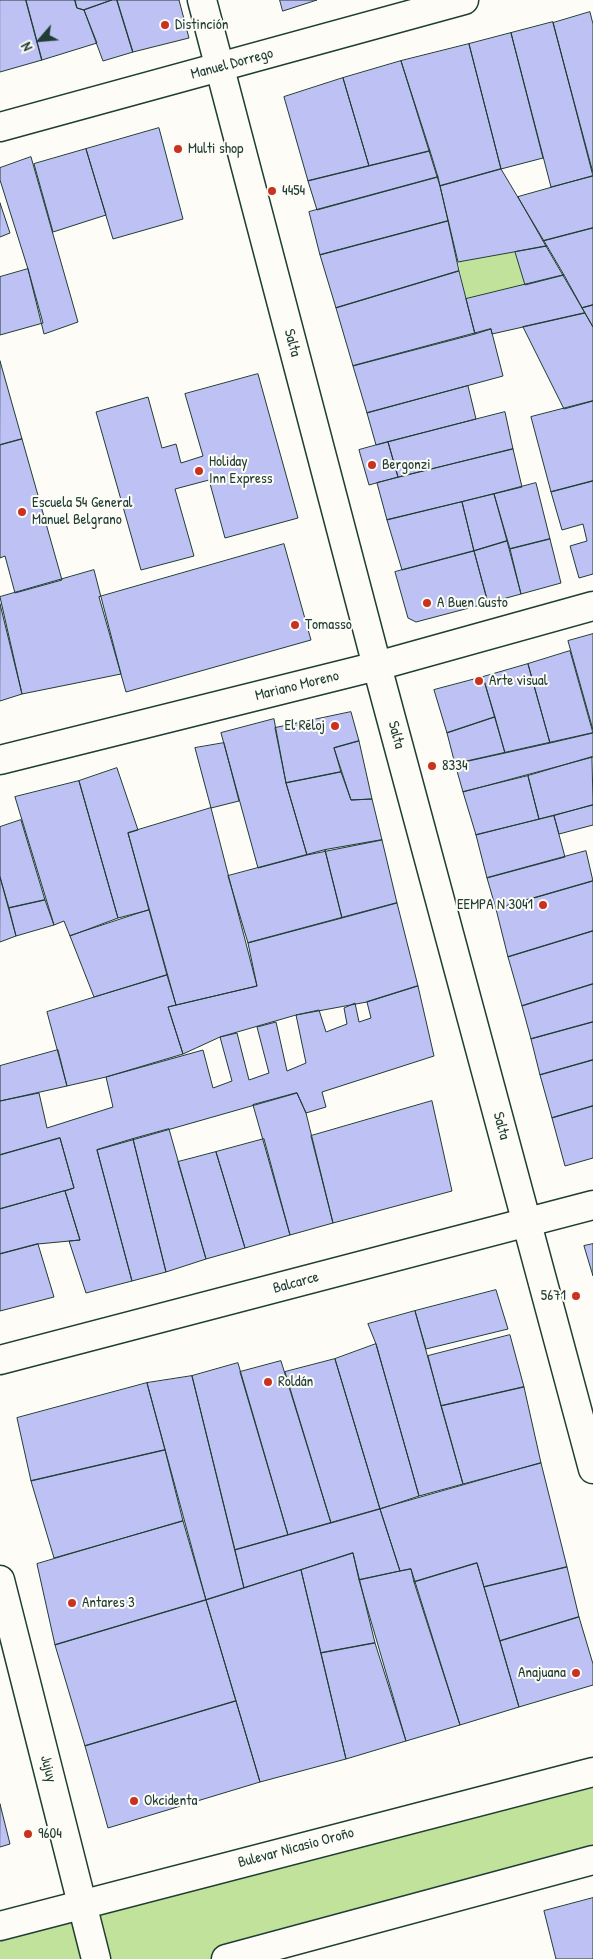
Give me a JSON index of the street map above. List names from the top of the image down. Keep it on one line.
{"streets":{"main road":["Manuel Dorrego","Salta","Mariano Moreno","Balcarce","Jujuy","Bulevar Nicasio Oroño"]},"crossings":[["Manuel Dorrego","Salta"],["Salta","Mariano Moreno"],["Salta","Balcarce"],["Jujuy","Bulevar Nicasio Oroño"]],"places":["Distinción","Multi shop","4454","Bergonzi","Holiday Inn Express","Escuela 54 General Manuel Belgrano","A Buen Gusto","Tomasso","Arte visual","El Reloj","8334","EEMPA N 3041","5671","Roldán","Antares 3","Anajuana","Okcidenta","9604"],"north":"bottom left"}
